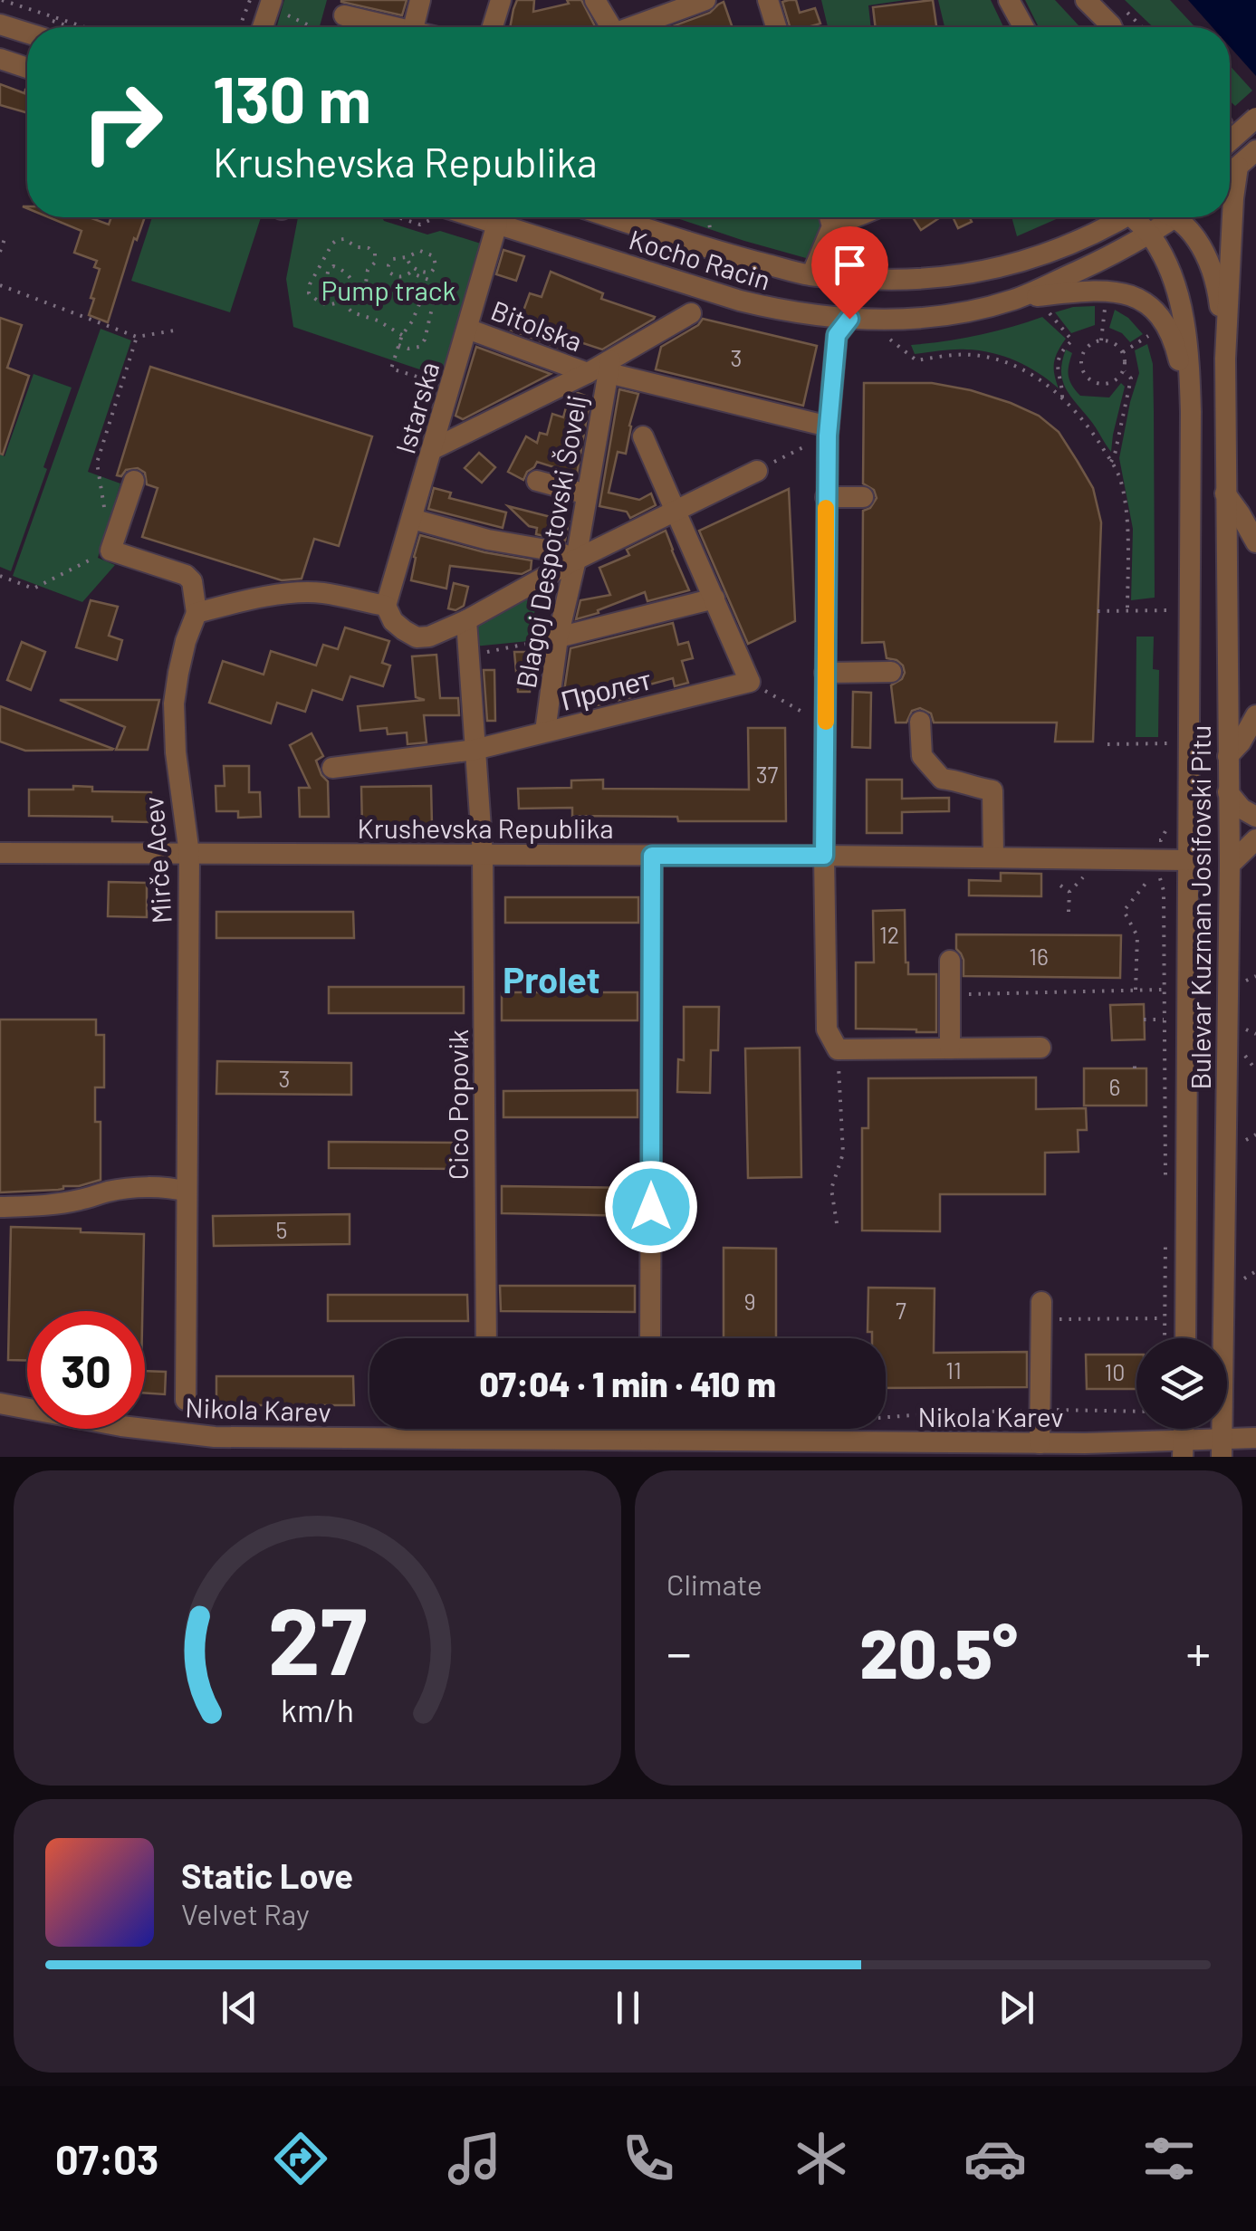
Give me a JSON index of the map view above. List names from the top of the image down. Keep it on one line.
{"streets":{"street":["Kocho Racin","Bitolska","Istarska","Blagoj Despotovski Šovelj","Пролет","Krushevska Republika","Mirče Acev","Bulevar Kuzman Josifovski Pitu","Cico Popoviḱ","Nikola Karev"]},"crossings":[["Kocho Racin","Istarska"],["Kocho Racin","Bulevar Kuzman Josifovski Pitu"],["Bitolska","Istarska"],["Bitolska","Blagoj Despotovski Šovelj"],["Blagoj Despotovski Šovelj","Пролет"],["Krushevska Republika","Mirče Acev"],["Krushevska Republika","Bulevar Kuzman Josifovski Pitu"],["Krushevska Republika","Cico Popoviḱ"],["Bulevar Kuzman Josifovski Pitu","Nikola Karev"]],"districts":["Prolet"],"parks":["Pump track"],"house_numbers":["3","37","12","16","3","6","5","9","7","11","10"],"page":{"turn":["130 m","Krushevska Republika"],"limit":"30","trip":"07:04 · 1 min · 410 m","tile":"Climate","heat":["−","20.5°","+"],"song":["Static Love","Velvet Ray"],"tabs":"07:03","gauge":["27","km/h"]}}
